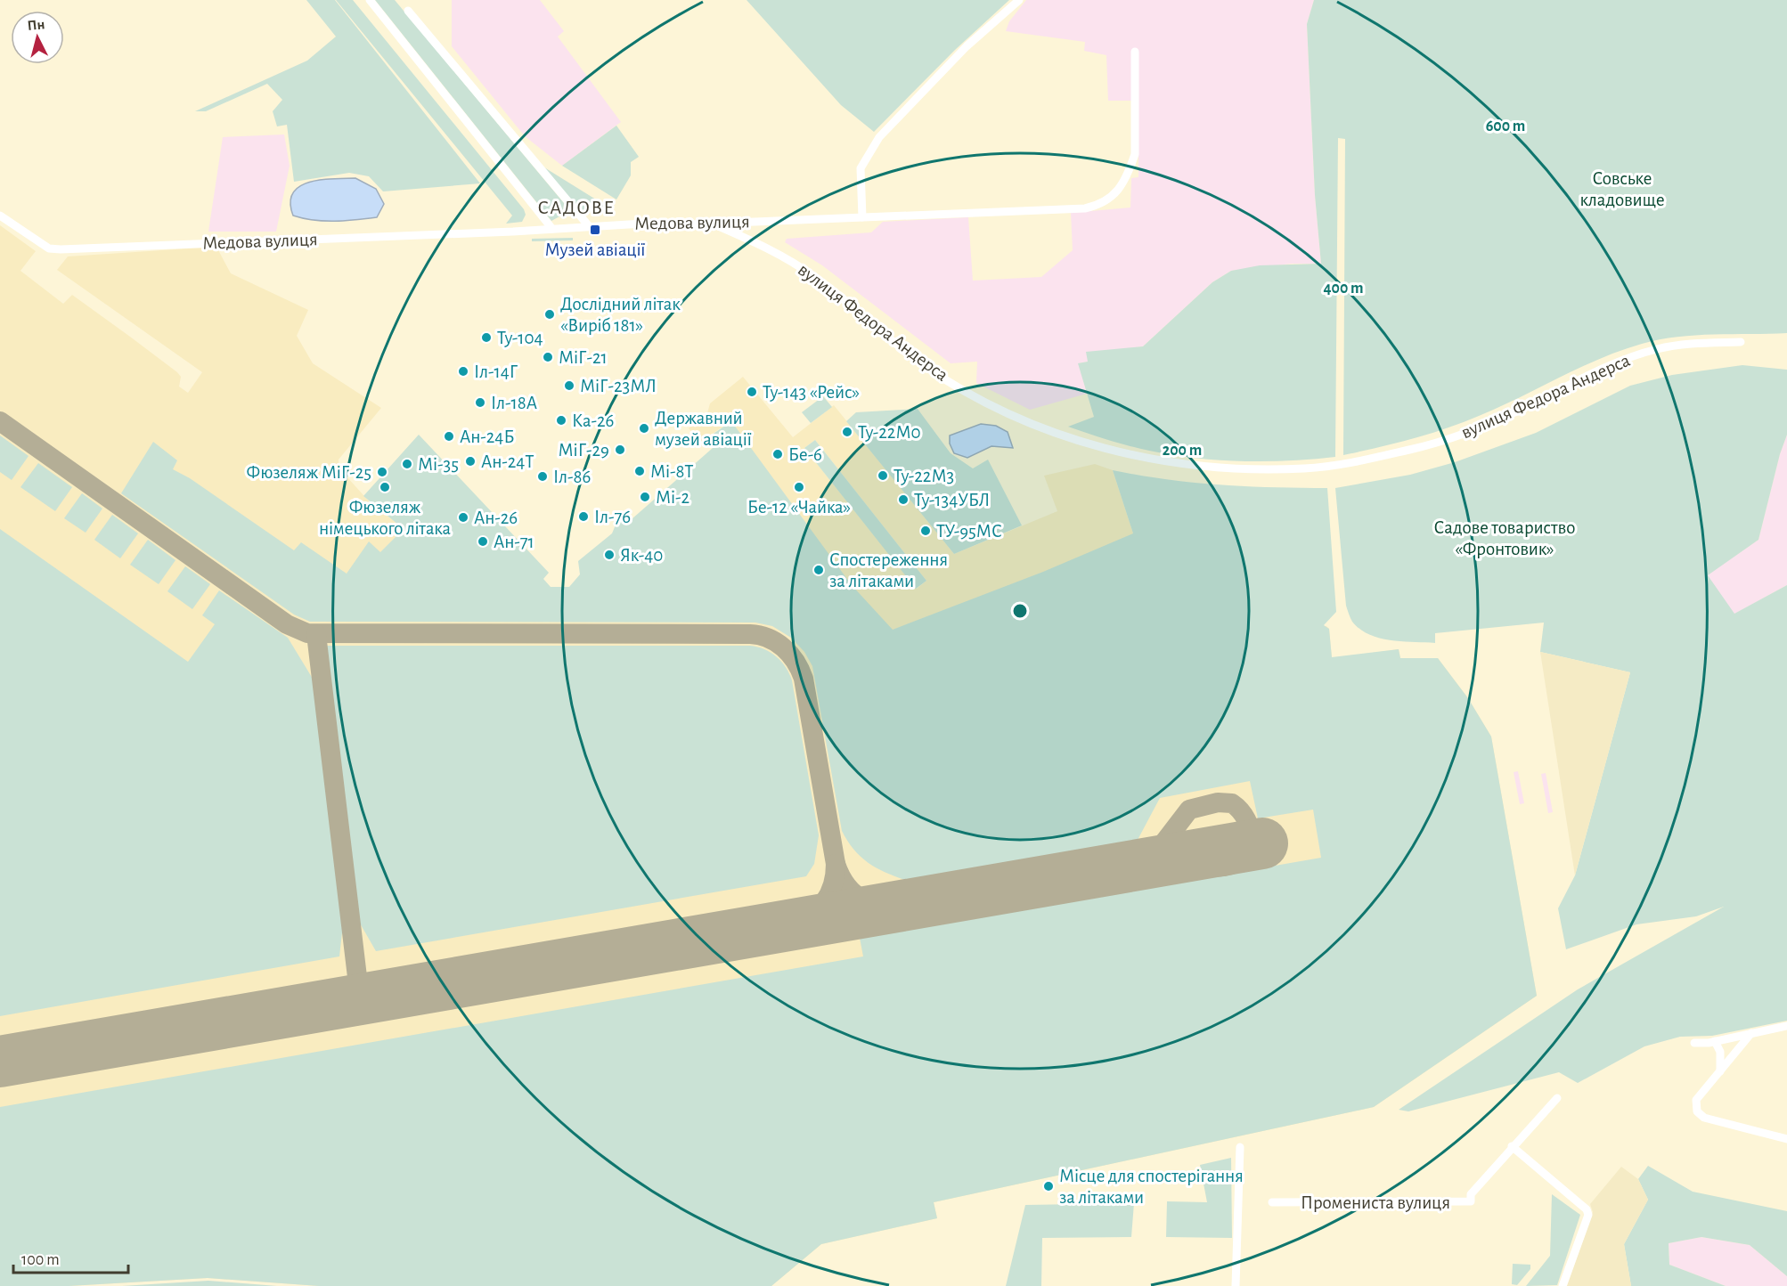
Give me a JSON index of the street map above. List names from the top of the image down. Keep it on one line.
{"streets":{"street":["Медова вулиця","вулиця Федора Андерса","Промениста вулиця"]},"crossings":[["Медова вулиця","вулиця Федора Андерса"]],"districts":["САДОВЕ"],"parks":["Совське кладовище","Садове товариство «Фронтовик»"],"places":{"transit":["Музей авіації"],"other":["Дослідний літак «Виріб 181»","Ту-104","МіГ-21","Іл-14Г","МіГ-23МЛ","Ту-143 «Рейс»","Іл-18А","Ка-26","Державний музей авіації","Ту-22М0","Ан-24Б","МіГ-29","Бе-6","Ан-24Т","Мі-35","Мі-8Т","Фюзеляж МіГ-25","Ту-22М3","Іл-86","Фюзеляж німецького літака","Бе-12 «Чайка»","Мі-2","Ту-134УБЛ","Іл-76","Ан-26","ТУ-95МС","Ан-71","Як-40","Спостереження за літаками","Місце для спостерігання за літаками"]},"scale_bar":"100 m","north":"top","rings":["600 m","400 m","200 m"]}
